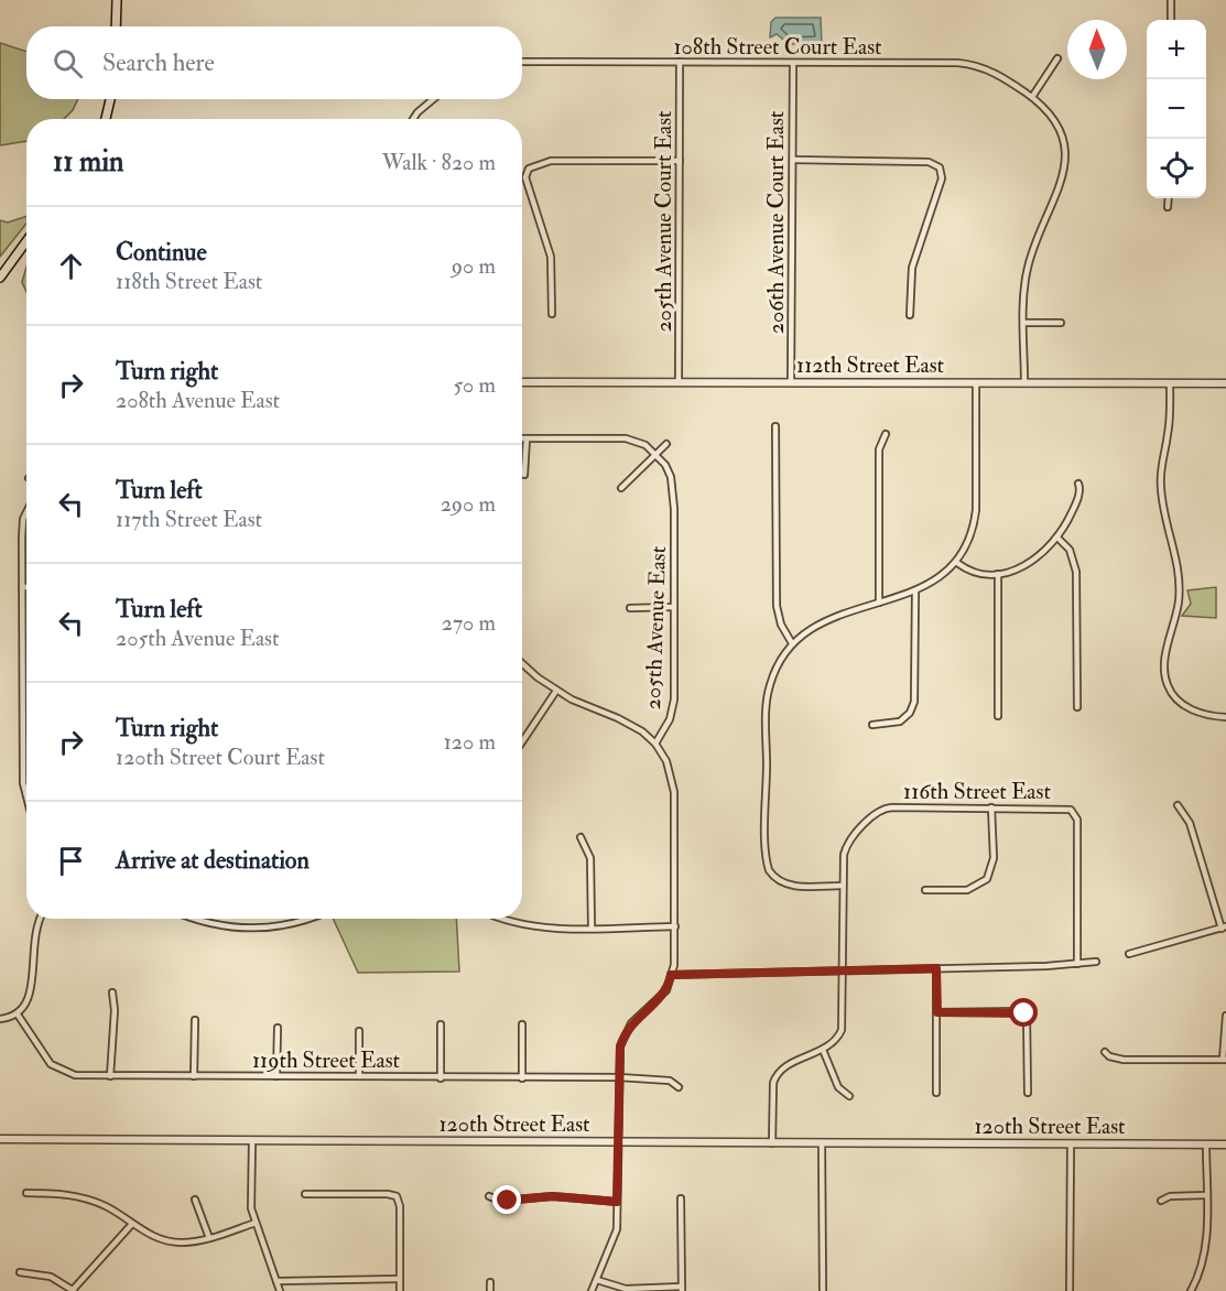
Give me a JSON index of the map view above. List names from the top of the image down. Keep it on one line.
{"streets":{"street":["108th Street Court East","205th Avenue Court East","206th Avenue Court East","112th Street East","205th Avenue East","116th Street East","119th Street East","120th Street East"]},"crossings":[["108th Street Court East","205th Avenue Court East"],["108th Street Court East","206th Avenue Court East"],["108th Street Court East","112th Street East"],["205th Avenue Court East","112th Street East"],["206th Avenue Court East","112th Street East"]],"north":"top","page":{"map_buttons":["+","−"],"search":"Search here","heading":["11 min","Walk · 820 m"],"list":[["Continue","118th Street East","90 m"],["Turn right","208th Avenue East","50 m"],["Turn left","117th Street East","290 m"],["Turn left","205th Avenue East","270 m"],["Turn right","120th Street Court East","120 m"],"Arrive at destination"]}}
